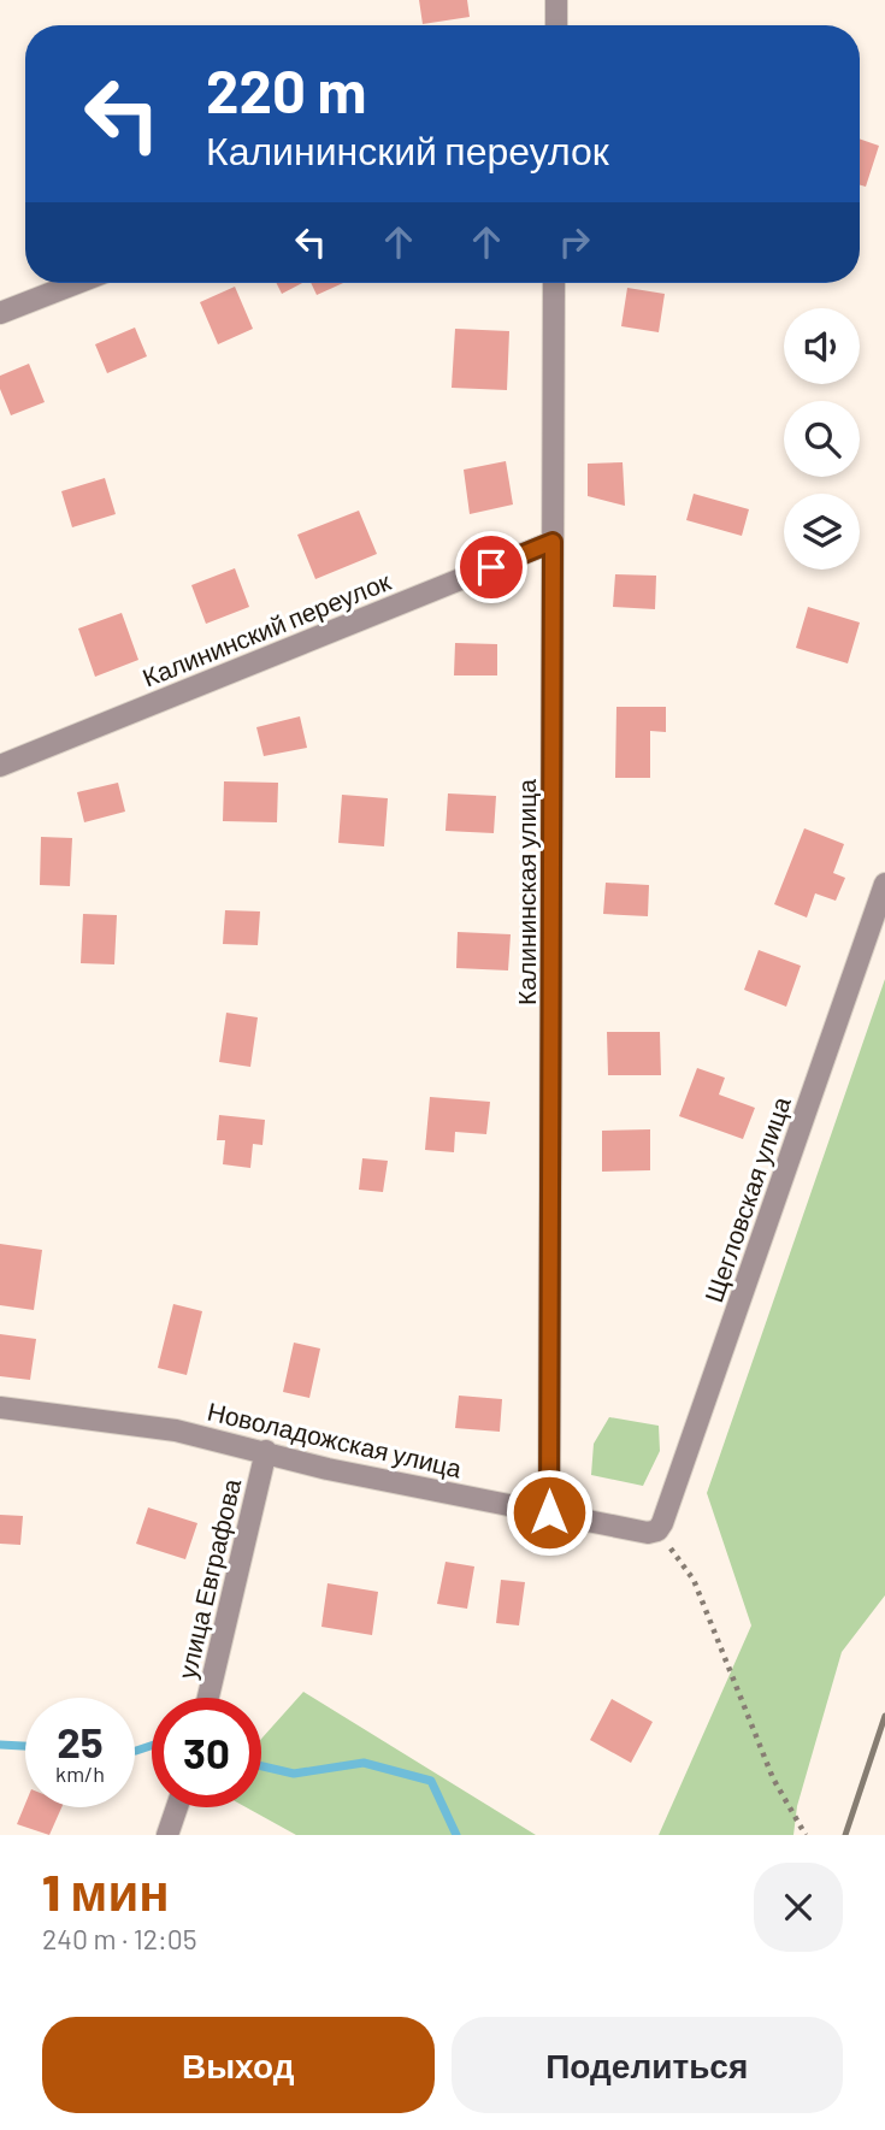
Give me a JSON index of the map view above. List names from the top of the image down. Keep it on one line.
{"streets":{"street":["Калининский переулок","Калининская улица","Щегловская улица","Новоладожская улица","улица Евграфова"]},"crossings":[["Калининский переулок","Калининская улица"],["Калининская улица","Новоладожская улица"],["Щегловская улица","Новоладожская улица"],["Новоладожская улица","улица Евграфова"]],"page":{"turn":["220 m","Калининский переулок"],"speed":"25 km/h","limit":"30","heading":["1 мин","240 m · 12:05"],"buttons":["Выход","Поделиться"]}}
